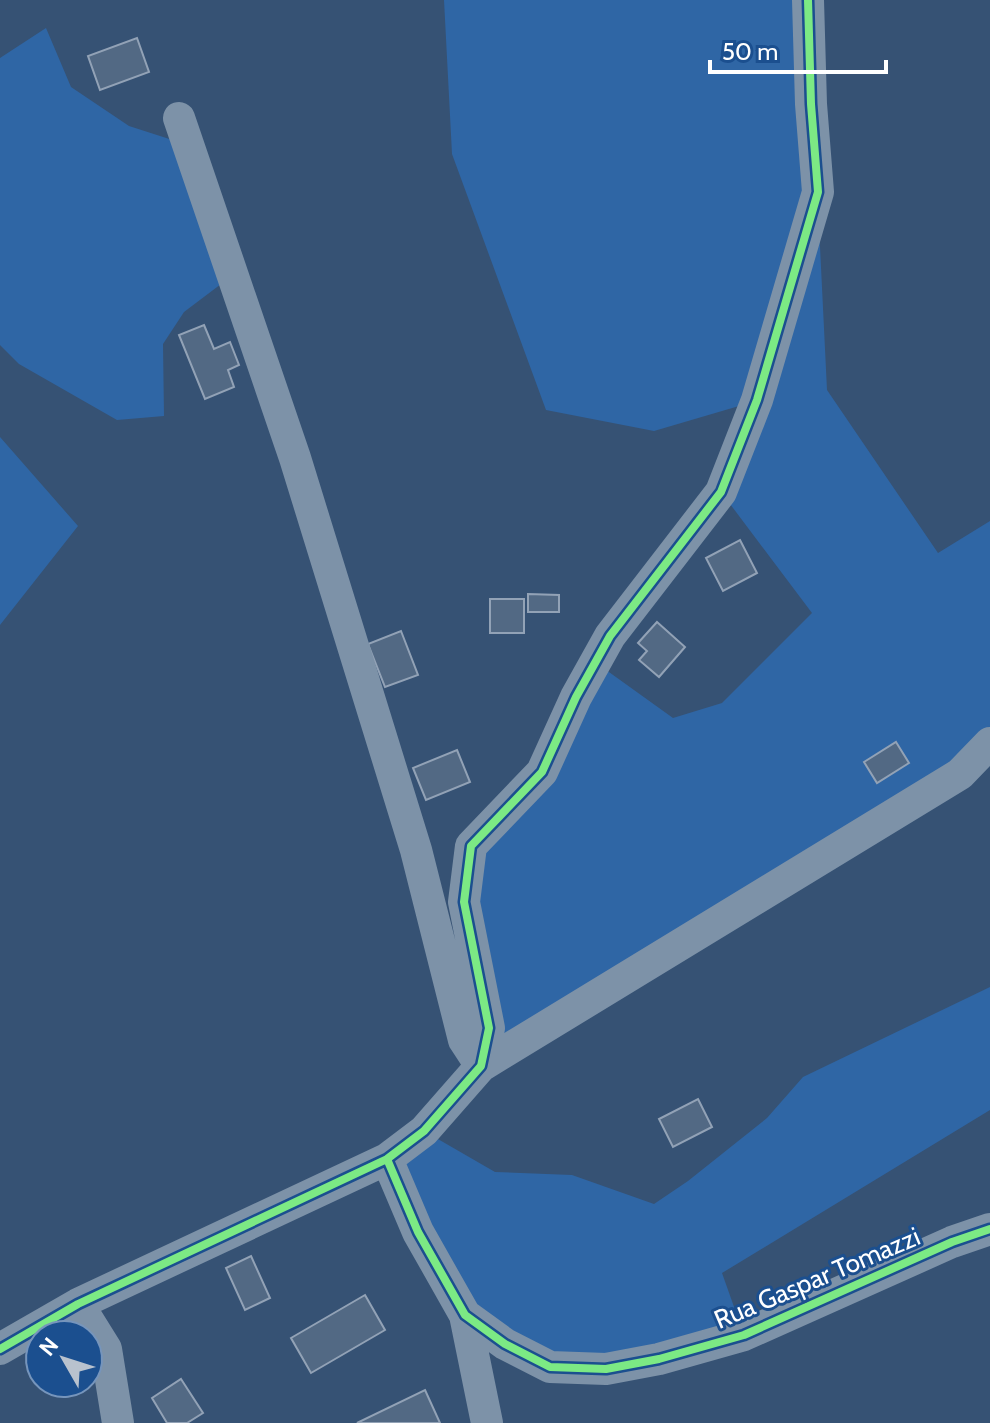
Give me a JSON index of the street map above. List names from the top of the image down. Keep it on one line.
{"streets":{"street":["Rua Gaspar Tomazzi"]},"scale_bar":"50 m","north":"top left"}
